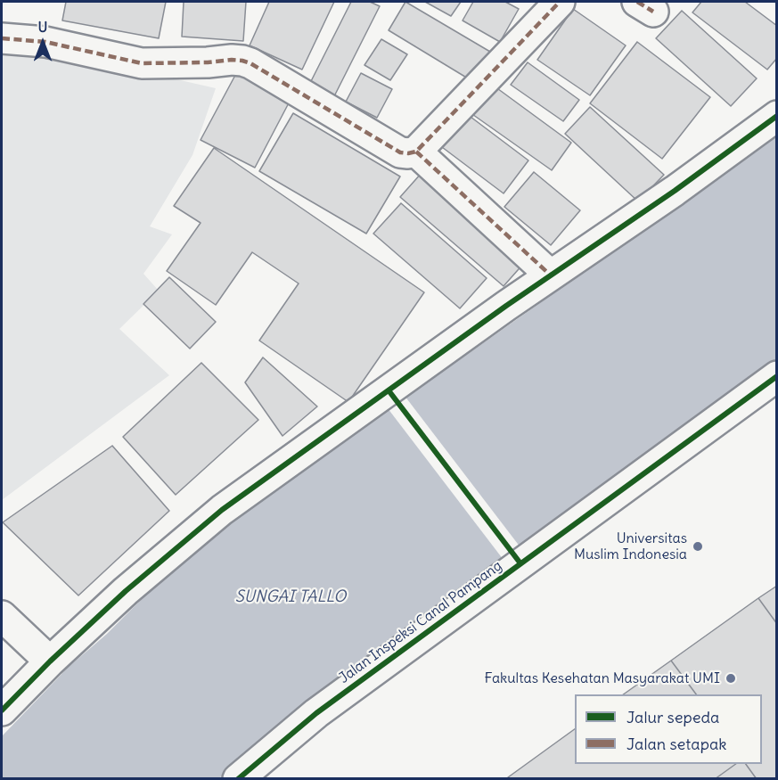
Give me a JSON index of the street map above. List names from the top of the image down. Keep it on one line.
{"streets":{"street":["Jalan Inspeksi Canal Pampang"]},"water":["SUNGAI TALLO"],"places":["Universitas Muslim Indonesia","Fakultas Kesehatan Masyarakat UMI"],"legend":["Jalur sepeda","Jalan setapak"],"north":"top"}
